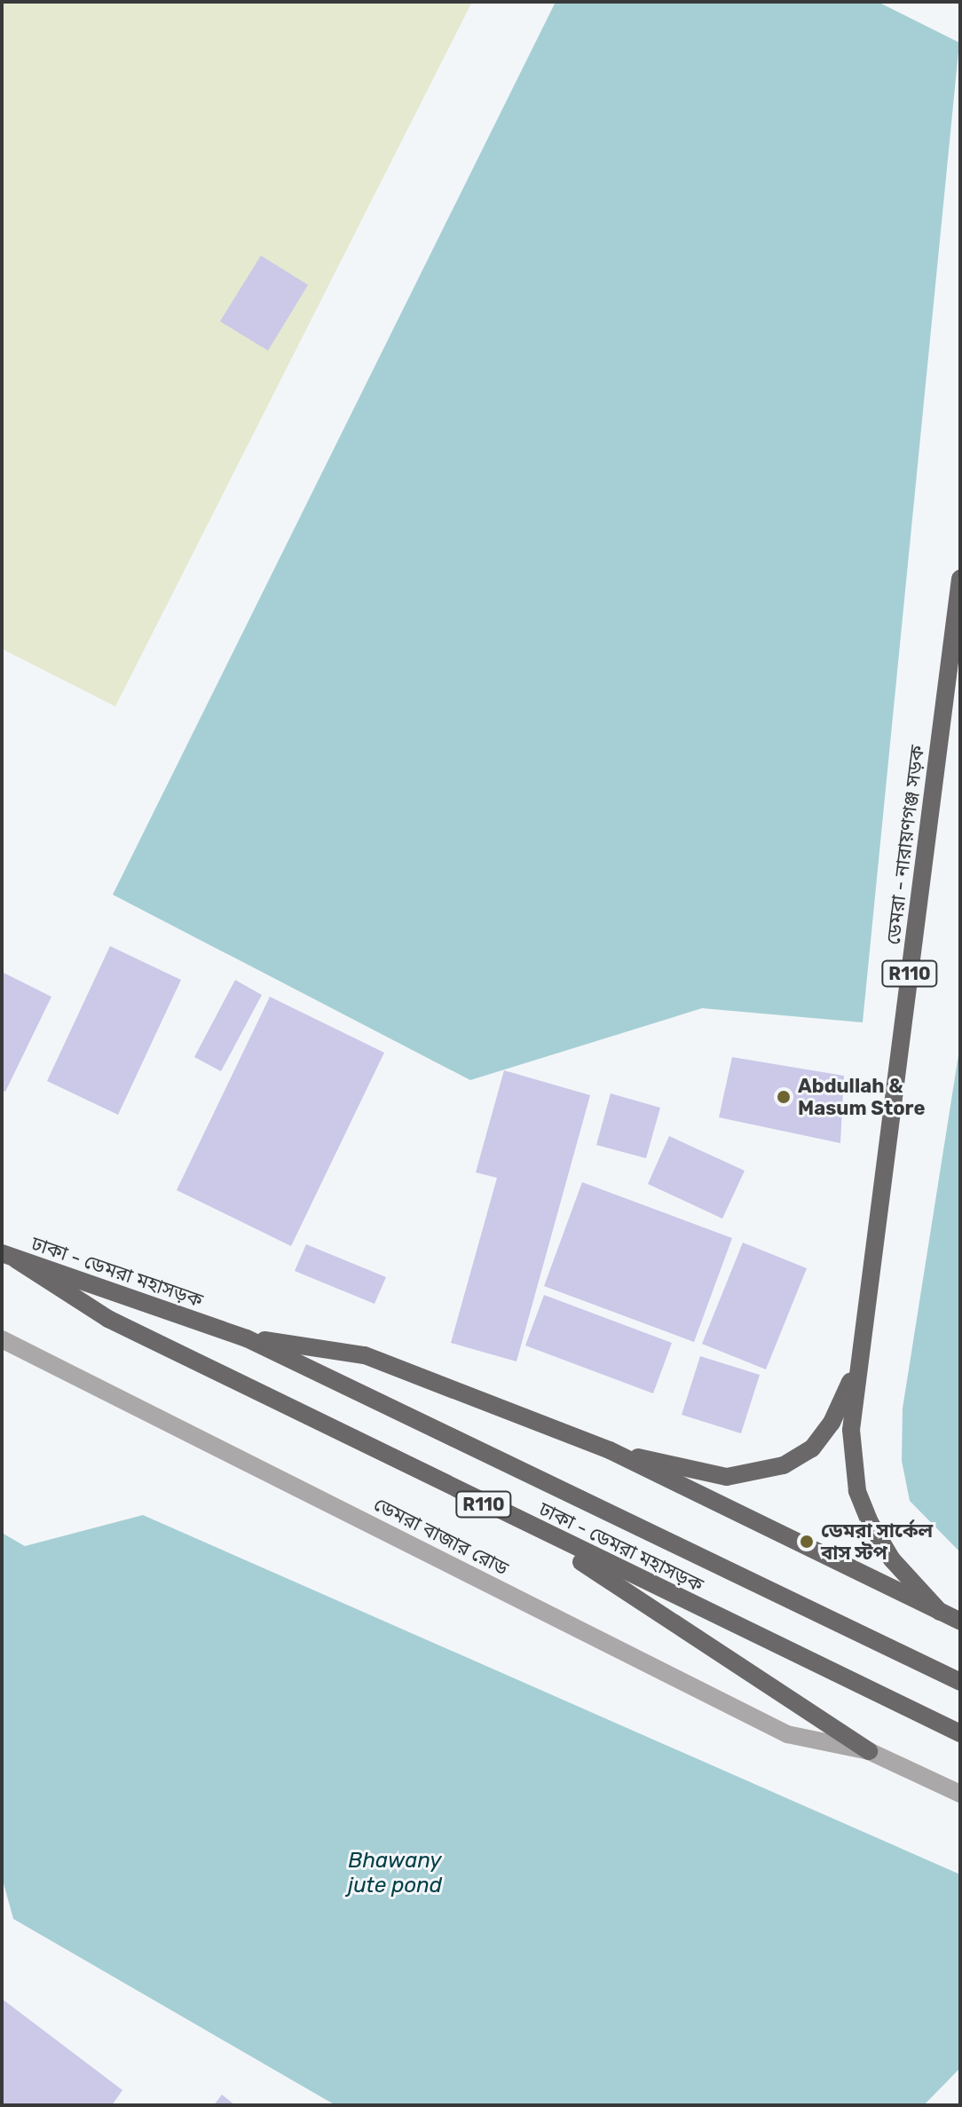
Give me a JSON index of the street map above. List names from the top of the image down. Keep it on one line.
{"streets":{"main road":["ডেমরা - নারায়ণগঞ্জ সড়ক","R110","ঢাকা - ডেমরা মহাসড়ক"],"street":["ডেমরা বাজার রোড"]},"water":["Bhawany jute pond"],"places":["Abdullah & Masum Store","ডেমরা সার্কেল বাস স্টপ"]}
